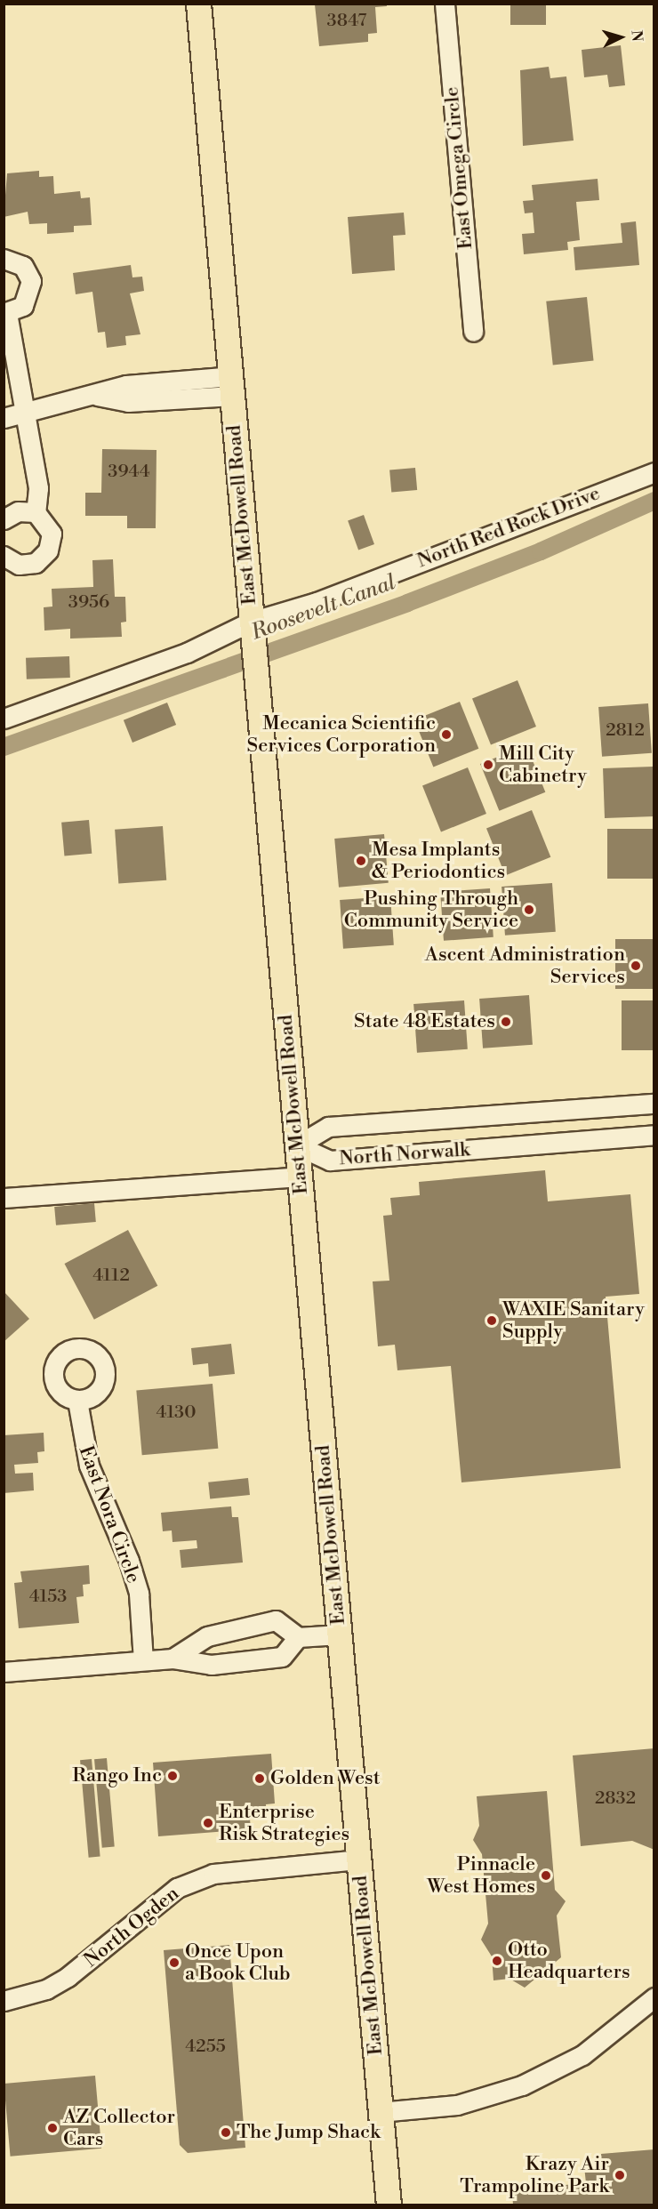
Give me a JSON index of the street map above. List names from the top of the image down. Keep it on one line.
{"streets":{"main road":["East McDowell Road"],"street":["East Omega Circle","North Red Rock Drive","North Norwalk","East Nora Circle","North Ogden"]},"crossings":[["East McDowell Road","North Red Rock Drive"],["East McDowell Road","North Norwalk"],["East McDowell Road","North Ogden"]],"water":["Roosevelt Canal"],"places":["Mecanica Scientific Services Corporation","Mill City Cabinetry","Mesa Implants & Periodontics","Pushing Through Community Service","Ascent Administration Services","State 48 Estates","WAXIE Sanitary Supply","Rango Inc","Golden West","Enterprise Risk Strategies","Pinnacle West Homes","Otto Headquarters","Once Upon a Book Club","AZ Collector Cars","The Jump Shack","Krazy Air Trampoline Park"],"house_numbers":["3847","3944","3956","2812","4112","4130","4153","2832","4255"],"north":"right"}
